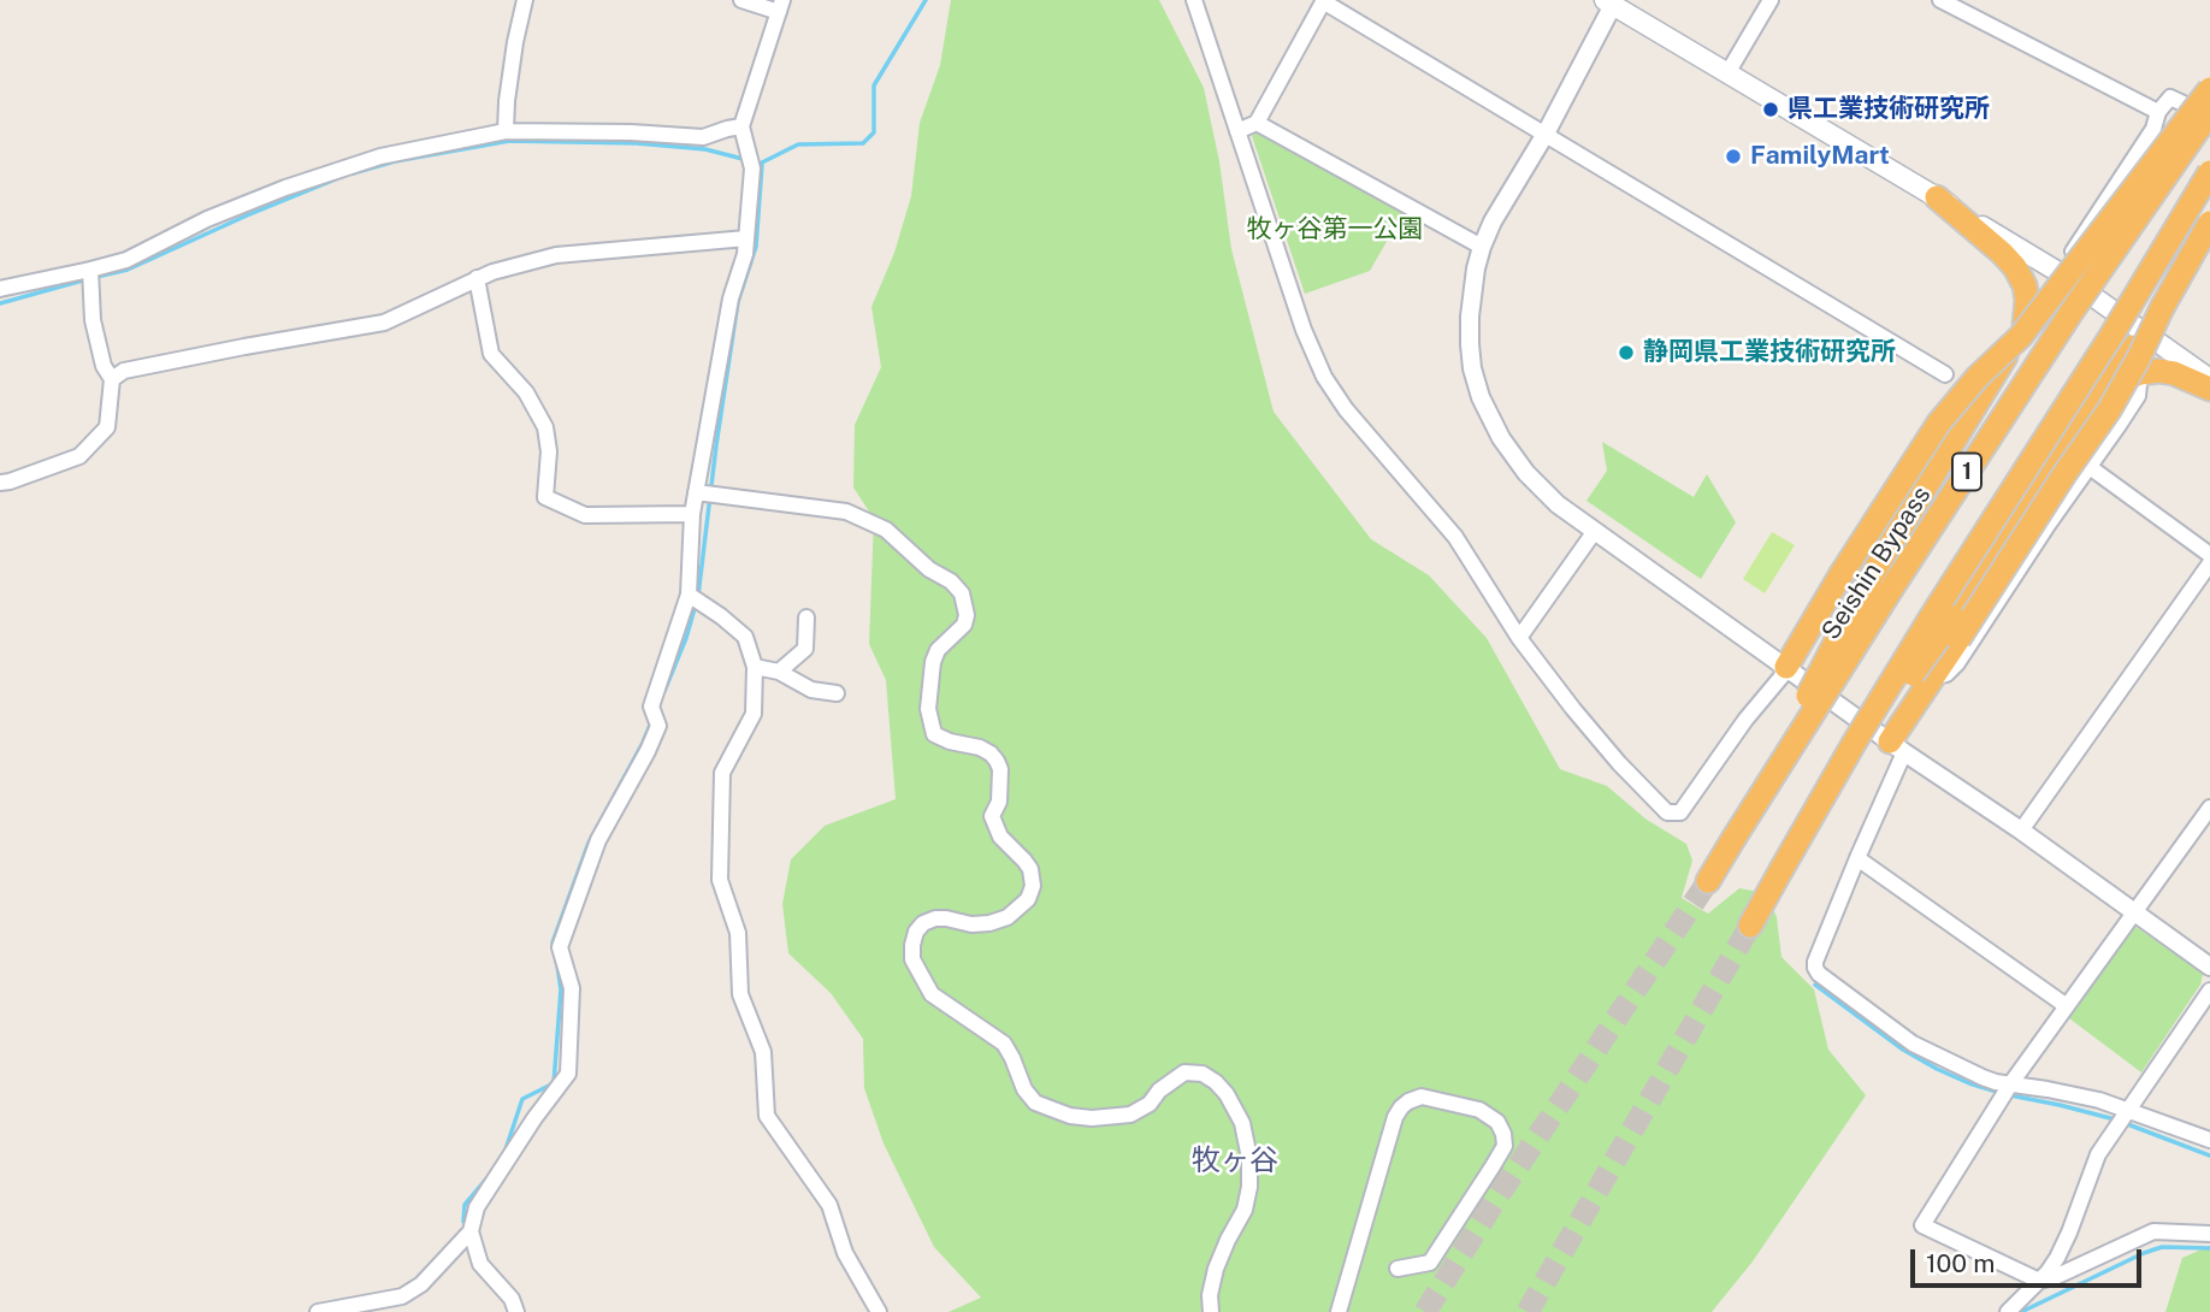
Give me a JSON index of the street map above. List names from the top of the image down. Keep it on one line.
{"streets":{"highway":["1","Seishin Bypass"]},"crossings":[["1","Seishin Bypass"]],"districts":["牧ヶ谷"],"parks":["牧ヶ谷第一公園"],"places":["県工業技術研究所","FamilyMart","静岡県工業技術研究所"],"scale_bar":"100 m"}
